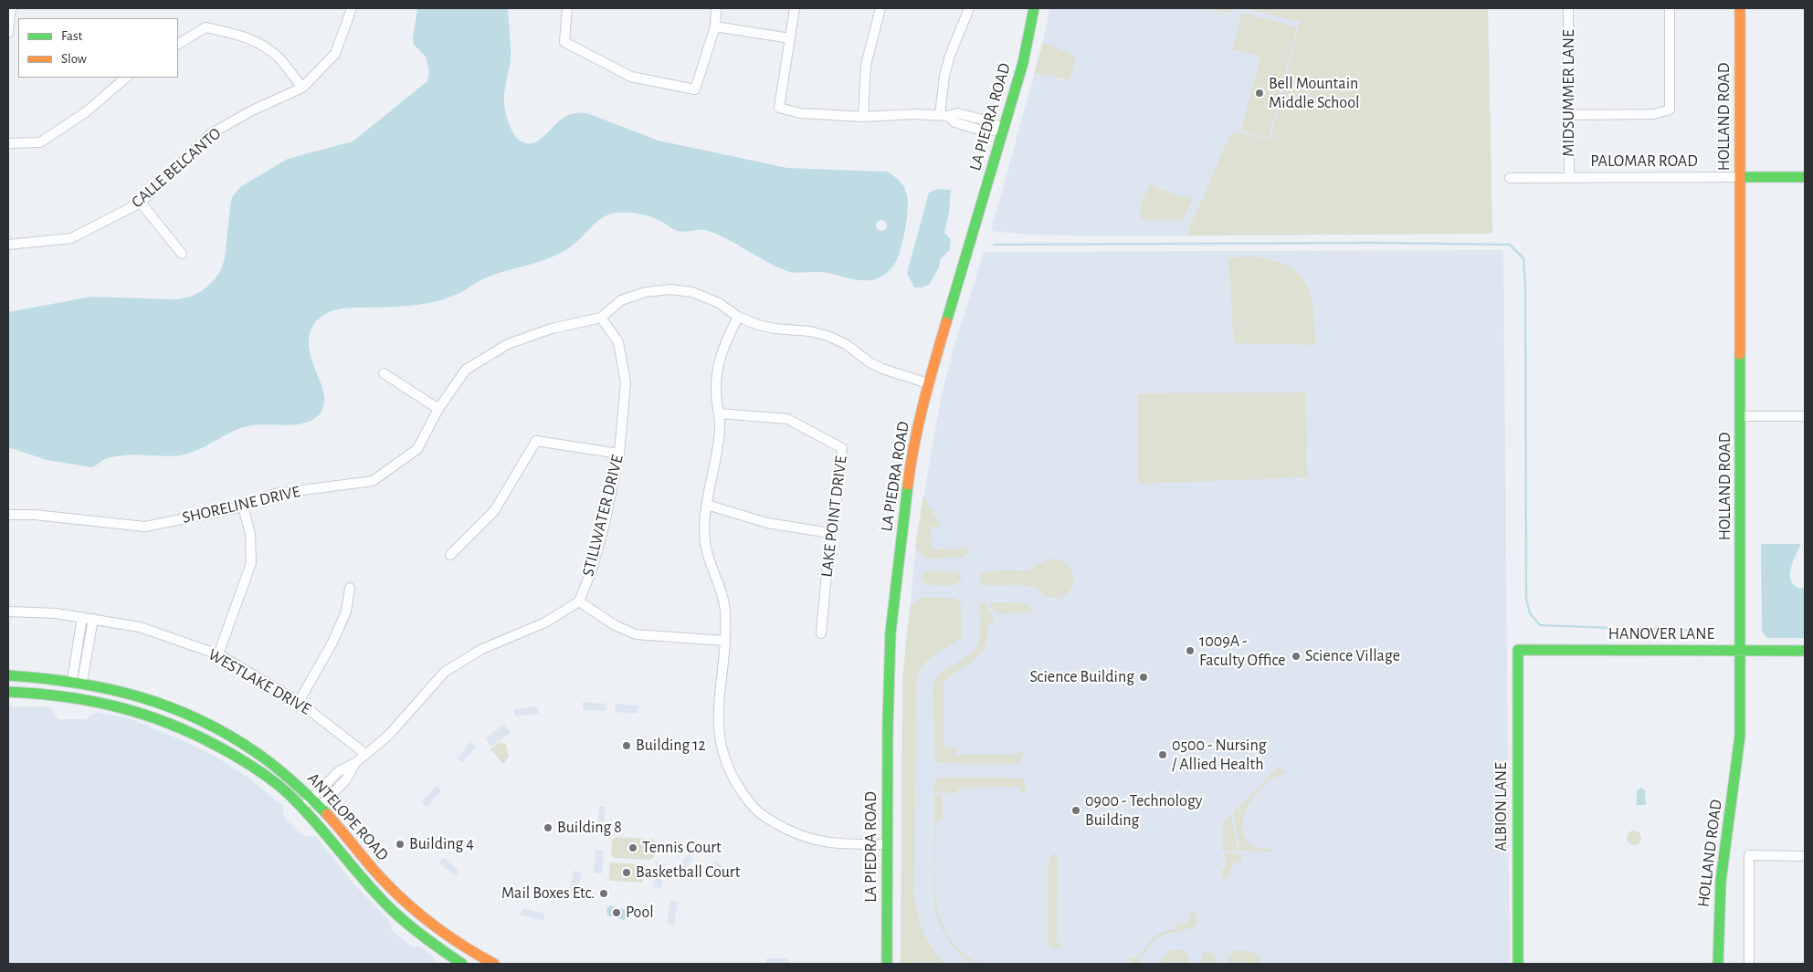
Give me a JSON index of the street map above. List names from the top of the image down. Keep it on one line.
{"streets":{"main road":["LA PIEDRA ROAD","HOLLAND ROAD","PALOMAR ROAD","HANOVER LANE","ALBION LANE","ANTELOPE ROAD"],"street":["MIDSUMMER LANE","CALLE BELCANTO","SHORELINE DRIVE","STILLWATER DRIVE","LAKE POINT DRIVE","WESTLAKE DRIVE"]},"crossings":[["MIDSUMMER LANE","PALOMAR ROAD"],["LA PIEDRA ROAD","SHORELINE DRIVE"],["HOLLAND ROAD","PALOMAR ROAD"],["HOLLAND ROAD","HANOVER LANE"],["SHORELINE DRIVE","STILLWATER DRIVE"],["HANOVER LANE","ALBION LANE"]],"places":["Bell Mountain Middle School","1009A - Faculty Office","Science Village","Science Building","Building 12","0500 - Nursing / Allied Health","0900 - Technology Building","Building 8","Building 4","Tennis Court","Basketball Court","Mail Boxes Etc.","Pool"],"legend":["Fast","Slow"]}
